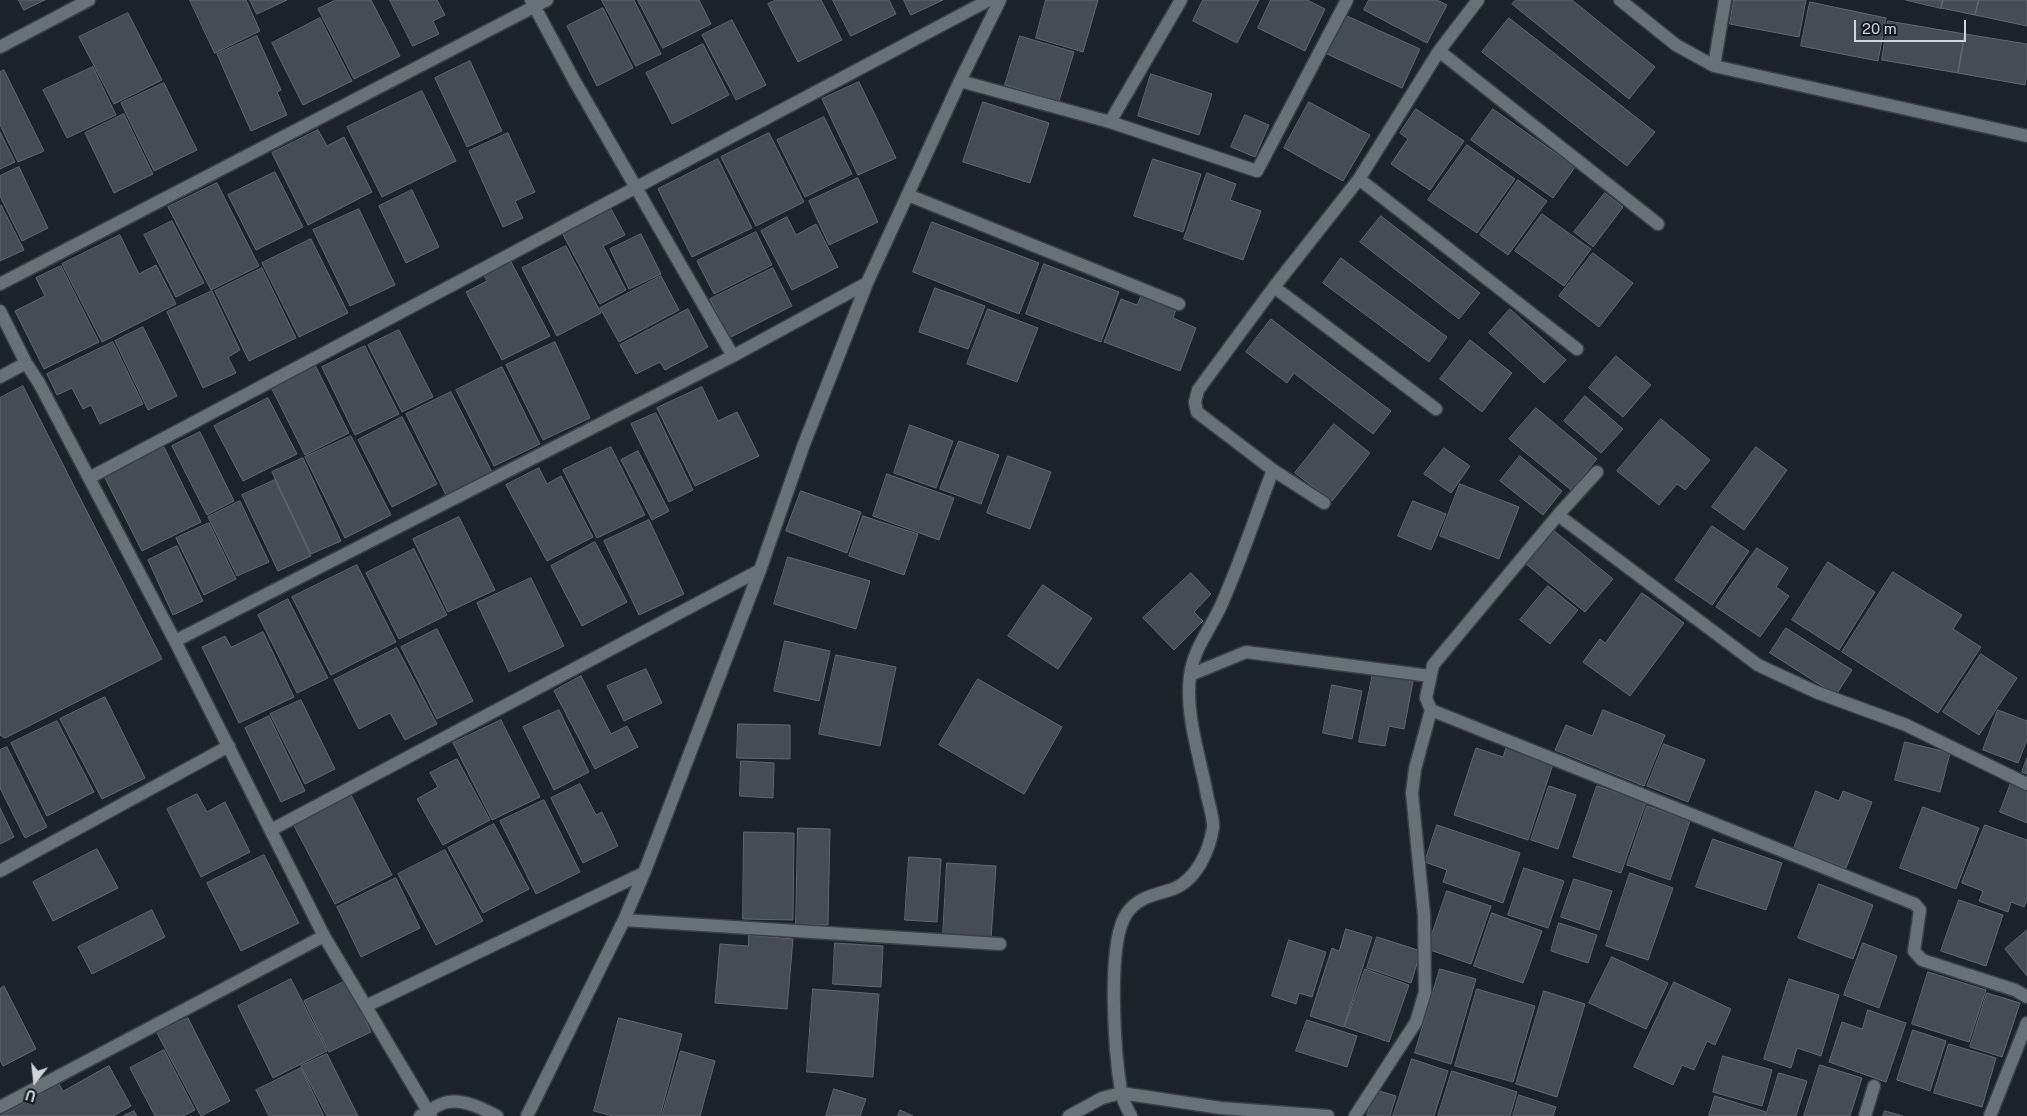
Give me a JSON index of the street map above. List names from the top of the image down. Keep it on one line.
{"scale_bar":"20 m","north":"bottom"}
